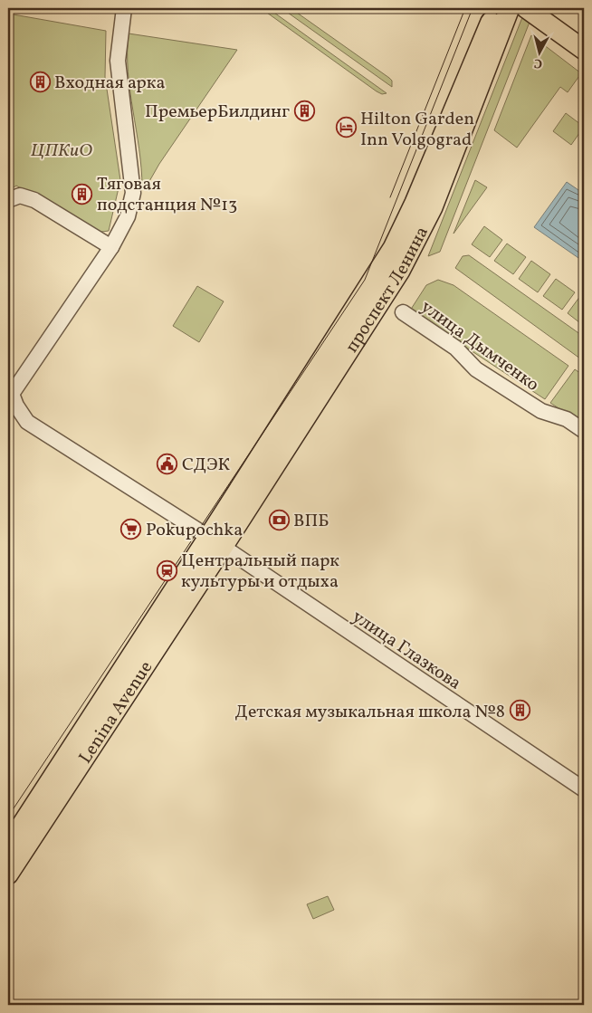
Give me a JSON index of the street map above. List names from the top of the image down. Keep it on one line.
{"streets":{"main road":["проспект Ленина","Lenina Avenue"],"street":["улица Дымченко","улица Глазкова"]},"crossings":[["проспект Ленина","улица Глазкова"],["проспект Ленина","Lenina Avenue"],["улица Глазкова","Lenina Avenue"]],"parks":["ЦПКиО"],"places":{"building":["Входная арка","ПремьерБилдинг","Тяговая подстанция №13","Детская музыкальная школа №8"],"hotel":["Hilton Garden Inn Volgograd"],"public building":["СДЭК"],"bank":["ВПБ"],"supermarket":["Pokupochka"],"station":["Центральный парк культуры и отдыха"]},"north":"bottom"}
